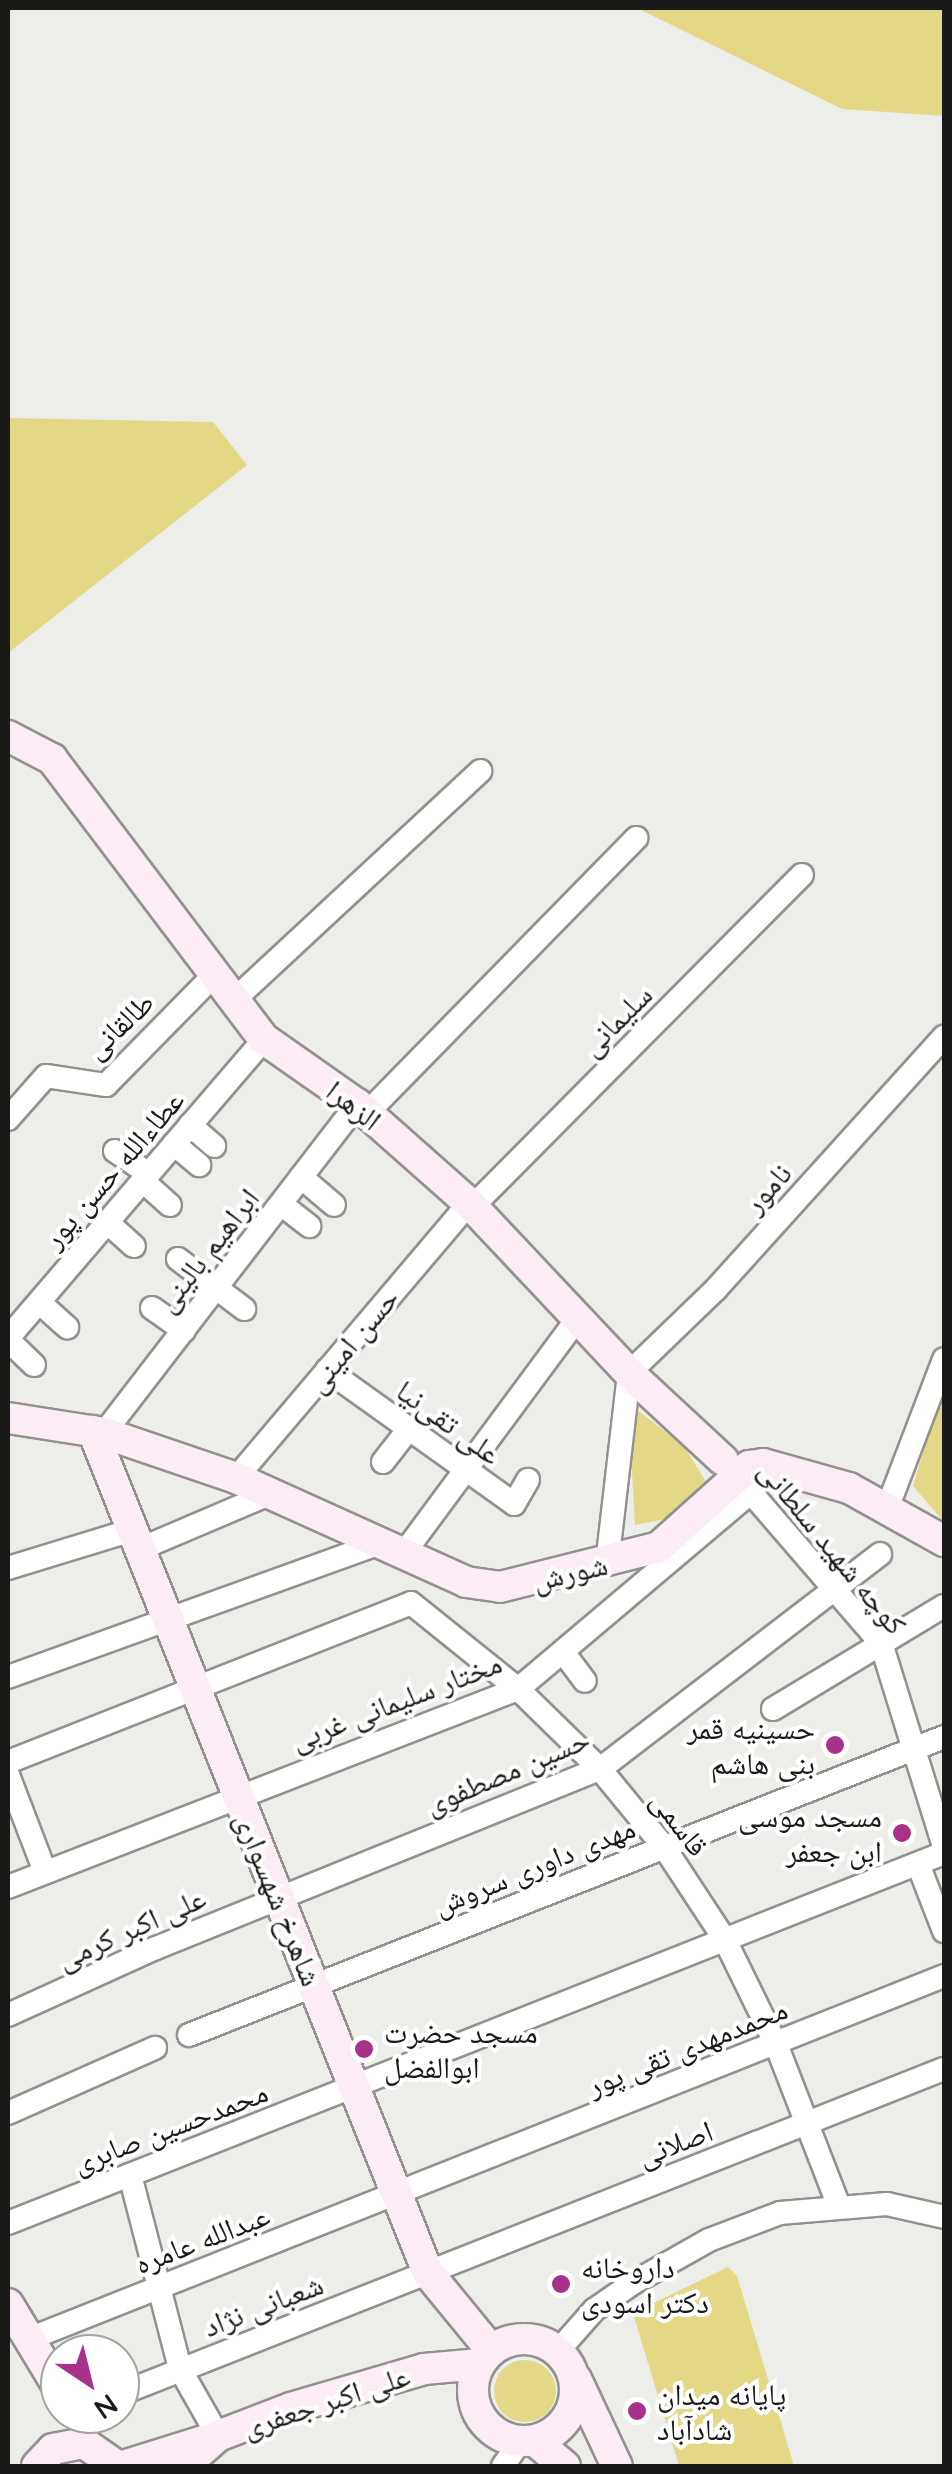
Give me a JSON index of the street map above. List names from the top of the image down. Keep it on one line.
{"streets":{"street":["سلیمانی","طالقانی","الزهرا","عطاءالله حسن پور","نامور","ابراهیم بالینی","حسن امینی","علی تقی‌نیا","کوچه شهید سلطانی","شورش","مختار سلیمانی غربی","حسین مصطفوی","قاسمی","مهدی داوری سروش","شاهرخ شهسواری","علی اکبر کرمی","محمدمهدی تقی پور","محمدحسین صابری","اصلانی","عبدالله عامره","شعبانی نژاد","علی اکبر جعفری"]},"crossings":[["سلیمانی","الزهرا"],["سلیمانی","حسن امینی"],["طالقانی","الزهرا"],["الزهرا","عطاءالله حسن پور"],["الزهرا","نامور"],["الزهرا","ابراهیم بالینی"],["الزهرا","حسن امینی"],["الزهرا","کوچه شهید سلطانی"],["الزهرا","شورش"],["الزهرا","مختار سلیمانی غربی"],["ابراهیم بالینی","شاهرخ شهسواری"],["حسن امینی","علی تقی‌نیا"],["کوچه شهید سلطانی","شورش"],["کوچه شهید سلطانی","مختار سلیمانی غربی"],["کوچه شهید سلطانی","حسین مصطفوی"],["کوچه شهید سلطانی","مهدی داوری سروش"],["کوچه شهید سلطانی","محمدحسین صابری"],["شورش","مختار سلیمانی غربی"],["مختار سلیمانی غربی","قاسمی"],["مختار سلیمانی غربی","شاهرخ شهسواری"],["حسین مصطفوی","قاسمی"],["حسین مصطفوی","شاهرخ شهسواری"],["حسین مصطفوی","علی اکبر کرمی"],["قاسمی","مهدی داوری سروش"],["قاسمی","شاهرخ شهسواری"],["قاسمی","محمدمهدی تقی پور"],["قاسمی","محمدحسین صابری"],["قاسمی","اصلانی"],["مهدی داوری سروش","شاهرخ شهسواری"],["شاهرخ شهسواری","علی اکبر کرمی"],["شاهرخ شهسواری","محمدمهدی تقی پور"],["شاهرخ شهسواری","محمدحسین صابری"],["شاهرخ شهسواری","اصلانی"],["شاهرخ شهسواری","عبدالله عامره"],["شاهرخ شهسواری","شعبانی نژاد"],["شاهرخ شهسواری","علی اکبر جعفری"],["محمدمهدی تقی پور","عبدالله عامره"],["اصلانی","شعبانی نژاد"]],"places":["حسینیه قمر بنی هاشم","مسجد موسی ابن جعفر","مسجد حضرت ابوالفضل","داروخانه دکتر اسودی","پایانه میدان شادآباد"],"north":"bottom right"}
